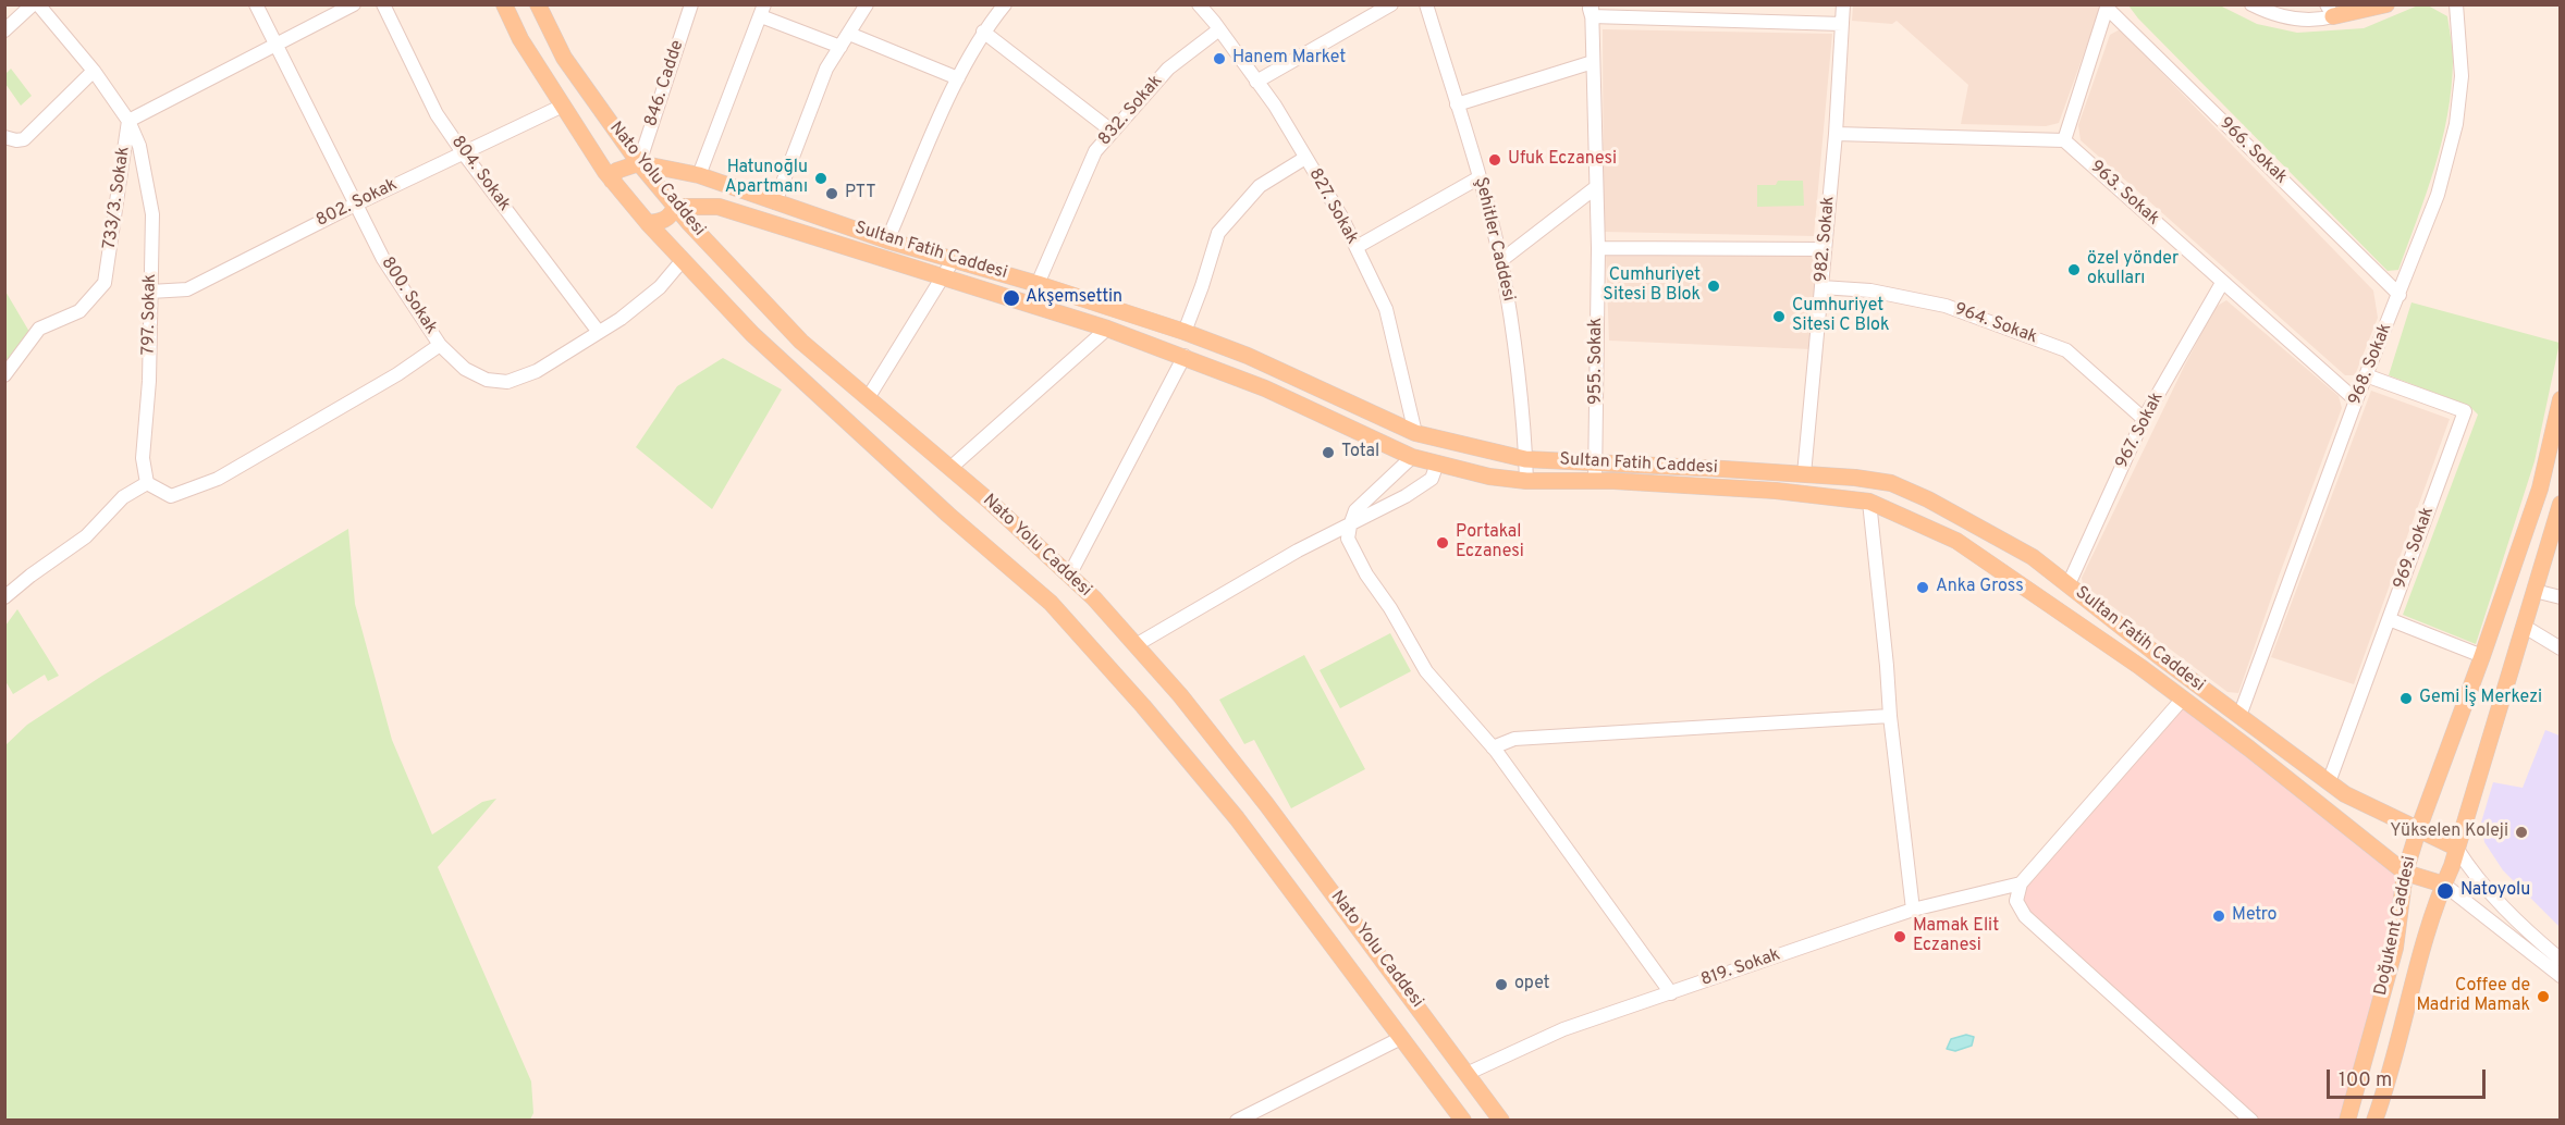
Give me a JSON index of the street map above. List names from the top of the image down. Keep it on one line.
{"streets":{"main road":["Nato Yolu Caddesi","Sultan Fatih Caddesi","Doğukent Caddesi"],"street":["846. Cadde","832. Sokak","966. Sokak","804. Sokak","963. Sokak","733/3. Sokak","802. Sokak","827. Sokak","Şehitler Caddesi","982. Sokak","800. Sokak","797. Sokak","964. Sokak","955. Sokak","968. Sokak","967. Sokak","969. Sokak","819. Sokak"]},"crossings":[["846. Cadde","Nato Yolu Caddesi"],["846. Cadde","Sultan Fatih Caddesi"],["832. Sokak","827. Sokak"],["832. Sokak","Sultan Fatih Caddesi"],["966. Sokak","968. Sokak"],["804. Sokak","802. Sokak"],["Nato Yolu Caddesi","802. Sokak"],["Nato Yolu Caddesi","Sultan Fatih Caddesi"],["Nato Yolu Caddesi","819. Sokak"],["963. Sokak","968. Sokak"],["963. Sokak","967. Sokak"],["733/3. Sokak","797. Sokak"],["802. Sokak","800. Sokak"],["802. Sokak","797. Sokak"],["827. Sokak","Sultan Fatih Caddesi"],["Şehitler Caddesi","Sultan Fatih Caddesi"],["982. Sokak","Sultan Fatih Caddesi"],["982. Sokak","964. Sokak"],["Sultan Fatih Caddesi","955. Sokak"],["Sultan Fatih Caddesi","968. Sokak"],["Sultan Fatih Caddesi","967. Sokak"],["Sultan Fatih Caddesi","969. Sokak"],["Sultan Fatih Caddesi","Doğukent Caddesi"],["800. Sokak","797. Sokak"],["964. Sokak","967. Sokak"],["968. Sokak","969. Sokak"]],"places":["Hanem Market","Ufuk Eczanesi","Hatunoğlu Apartmanı","PTT","özel yönder okulları","Cumhuriyet Sitesi B Blok","Akşemsettin","Cumhuriyet Sitesi C Blok","Total","Portakal Eczanesi","Anka Gross","Gemi İş Merkezi","Yükselen Koleji","Natoyolu","Metro","Mamak Elit Eczanesi","opet","Coffee de Madrid Mamak"],"scale_bar":"100 m"}
